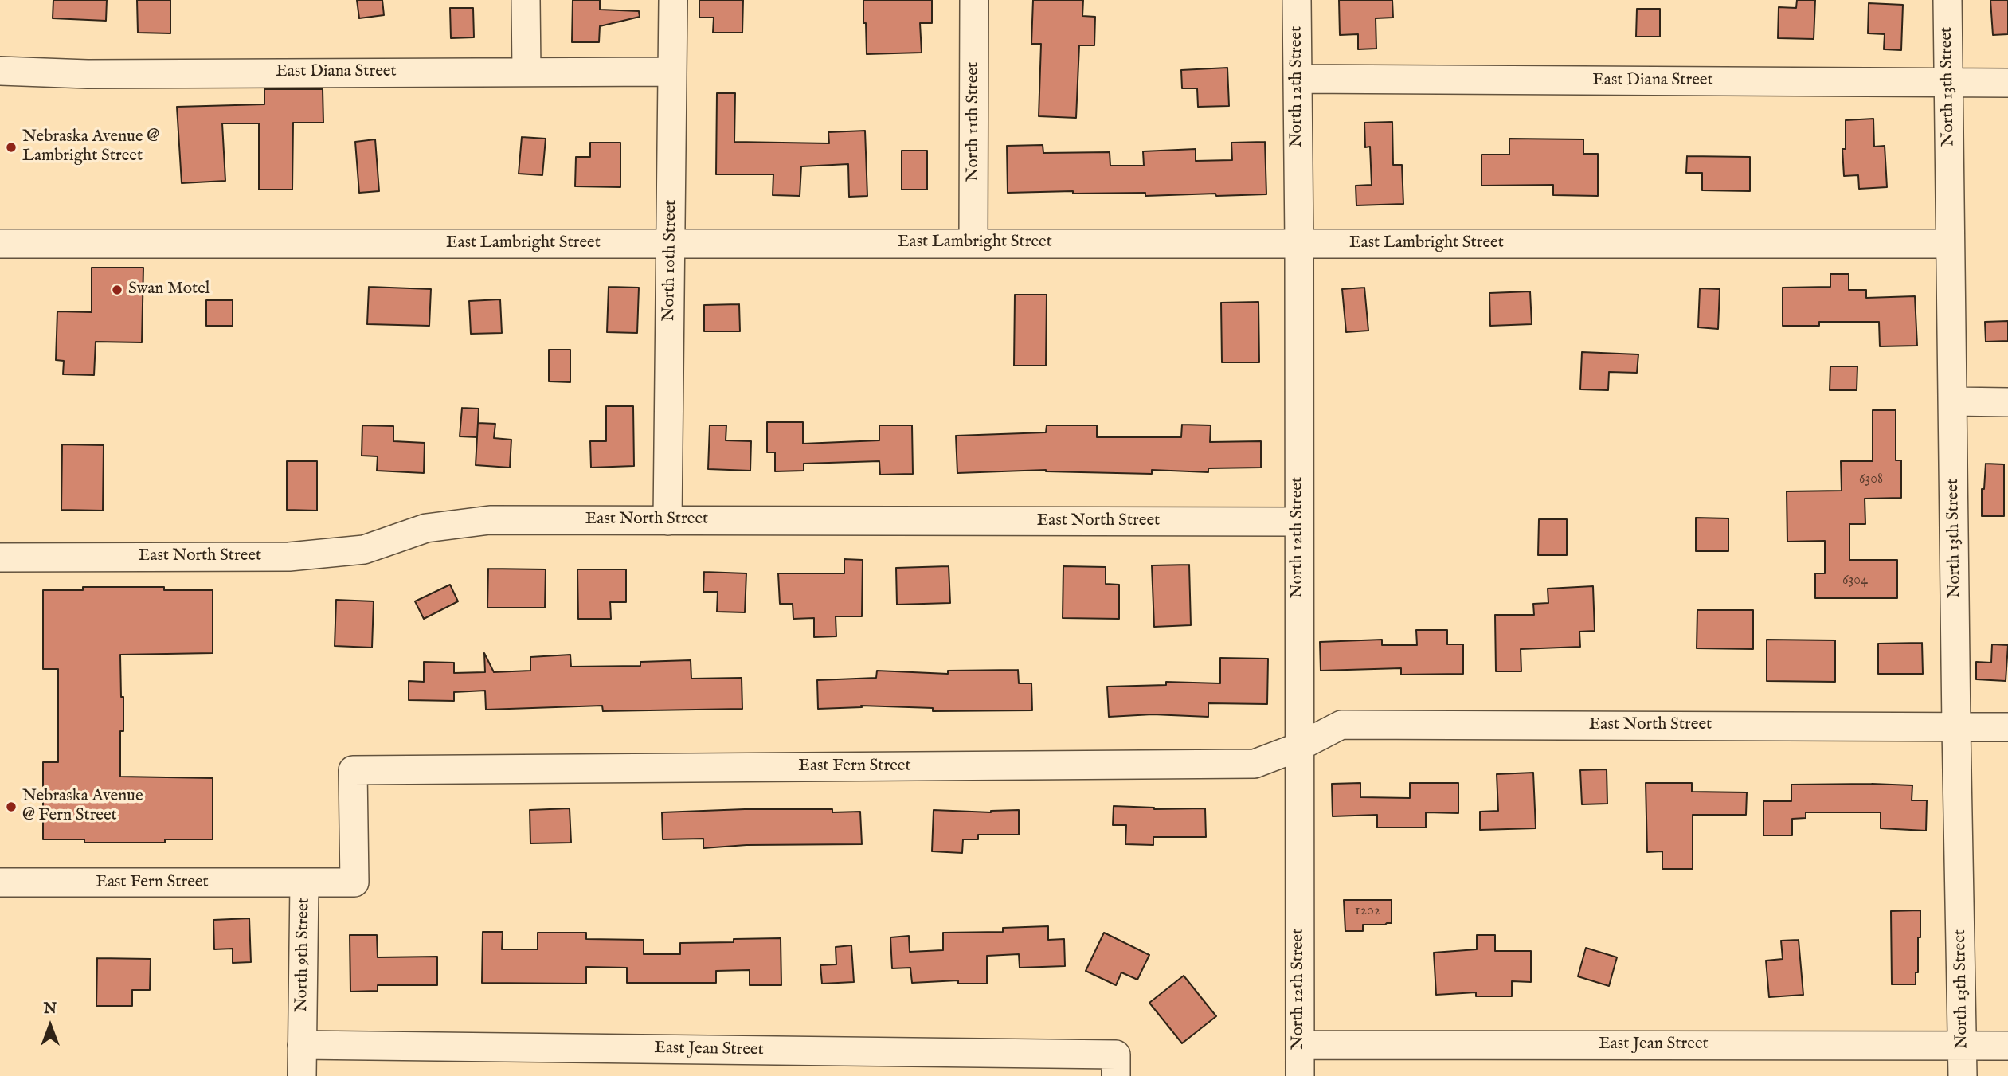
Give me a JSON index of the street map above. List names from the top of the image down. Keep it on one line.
{"streets":{"street":["East Diana Street","North 12th Street","North 13th Street","North 11th Street","East Lambright Street","North 10th Street","East North Street","East Fern Street","North 9th Street","East Jean Street"]},"crossings":[["East Diana Street","North 12th Street"],["East Diana Street","North 13th Street"],["East Diana Street","North 10th Street"],["North 12th Street","East Lambright Street"],["North 12th Street","East North Street"],["North 12th Street","East Fern Street"],["North 12th Street","East Jean Street"],["North 13th Street","East Lambright Street"],["North 13th Street","East North Street"],["North 13th Street","East Jean Street"],["North 11th Street","East Lambright Street"],["East Lambright Street","North 10th Street"],["North 10th Street","East North Street"],["East North Street","East Fern Street"],["East Fern Street","North 9th Street"],["North 9th Street","East Jean Street"]],"places":["Nebraska Avenue @ Lambright Street","Swan Motel","Nebraska Avenue @ Fern Street"],"house_numbers":["6308","6304","1202"],"north":"top"}
